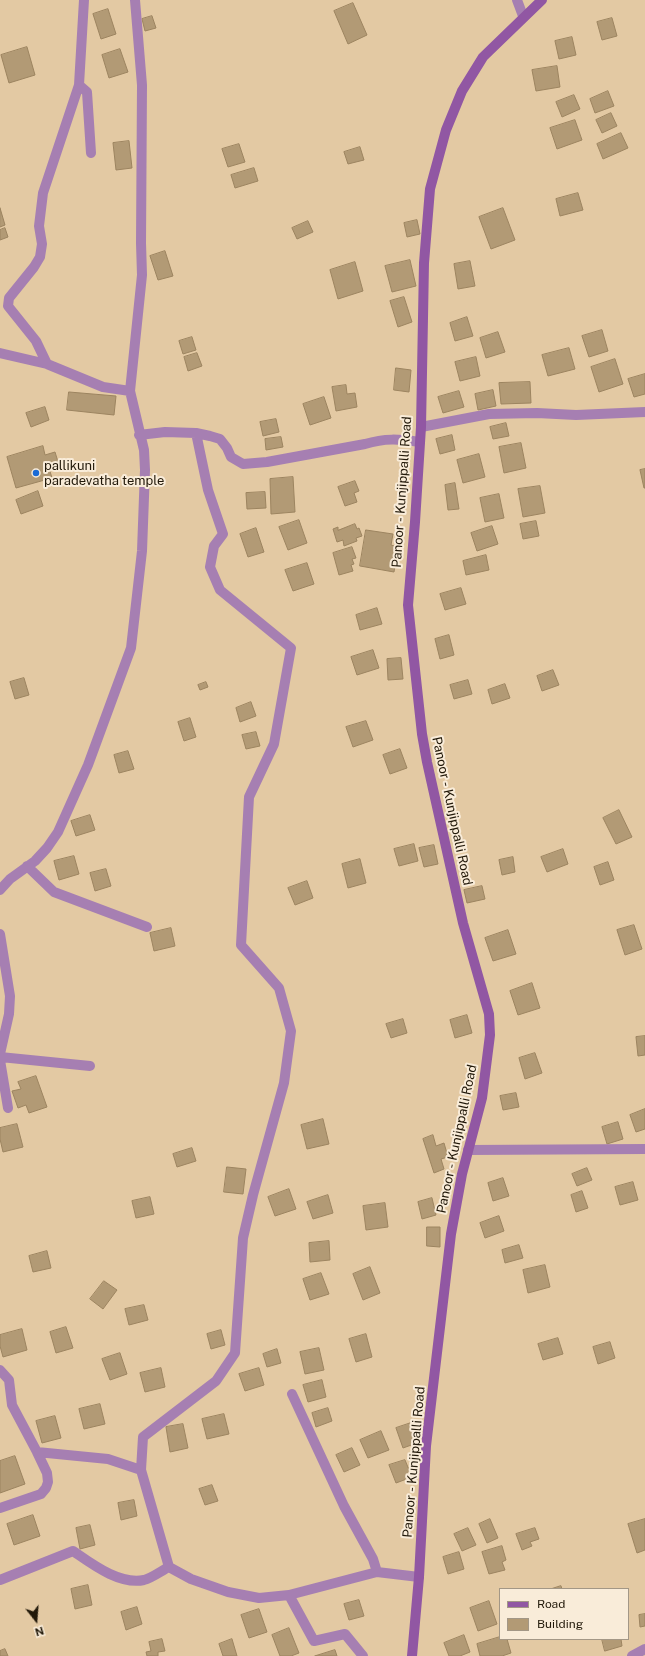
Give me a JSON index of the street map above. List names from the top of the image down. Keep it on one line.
{"streets":{"main road":["Panoor - Kunjippalli Road"]},"places":["pallikuni paradevatha temple"],"legend":["Road","Building"],"north":"bottom"}
